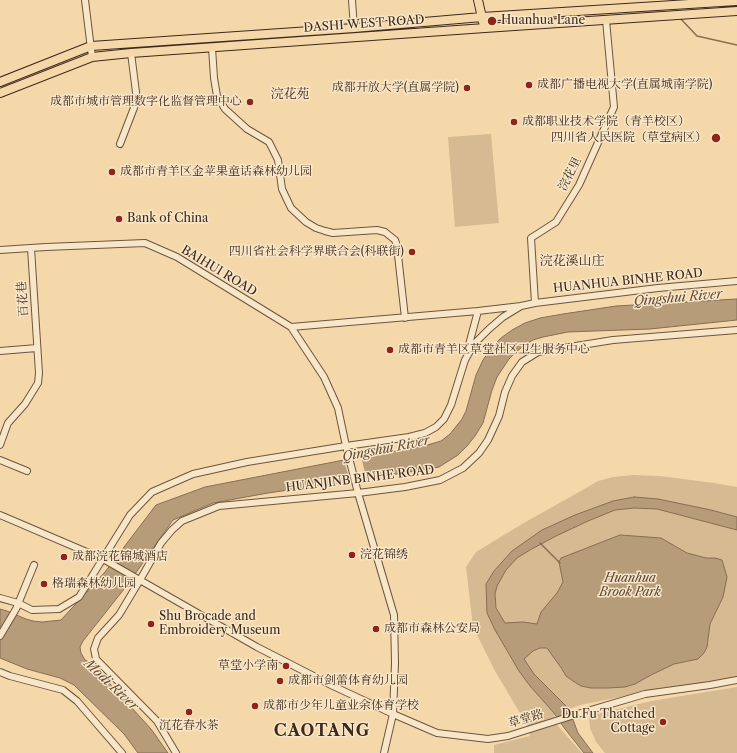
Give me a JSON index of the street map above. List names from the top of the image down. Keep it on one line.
{"streets":{"main road":["DASHI WEST ROAD"],"street":["浣花里","BAIHUI ROAD","HUANHUA BINHE ROAD","百花巷","HUANJINB BINHE ROAD","草堂路"]},"crossings":[["DASHI WEST ROAD","浣花里"],["浣花里","HUANHUA BINHE ROAD"],["BAIHUI ROAD","HUANHUA BINHE ROAD"],["BAIHUI ROAD","百花巷"],["BAIHUI ROAD","HUANJINB BINHE ROAD"],["BAIHUI ROAD","草堂路"],["HUANHUA BINHE ROAD","草堂路"],["HUANJINB BINHE ROAD","草堂路"]],"districts":["浣花苑","浣花溪山庄","CAOTANG"],"water":["Qingshui River","Modi River"],"parks":["Huanhua Brook Park"],"places":["Huanhua Lane","成都广播电视大学(直属城南学院)","成都开放大学(直属学院)","成都市城市管理数字化监督管理中心","成都职业技术学院（青羊校区）","四川省人民医院（草堂病区）","成都市青羊区金苹果童话森林幼儿园","Bank of China","四川省社会科学界联合会(科联街)","成都市青羊区草堂社区卫生服务中心","浣花锦绣","成都浣花锦城酒店","格瑞森林幼儿园","Shu Brocade and Embroidery Museum","成都市森林公安局","草堂小学南","成都市剑蕾体育幼儿园","成都市少年儿童业余体育学校","沉花春水茶","Du Fu Thatched Cottage"]}
